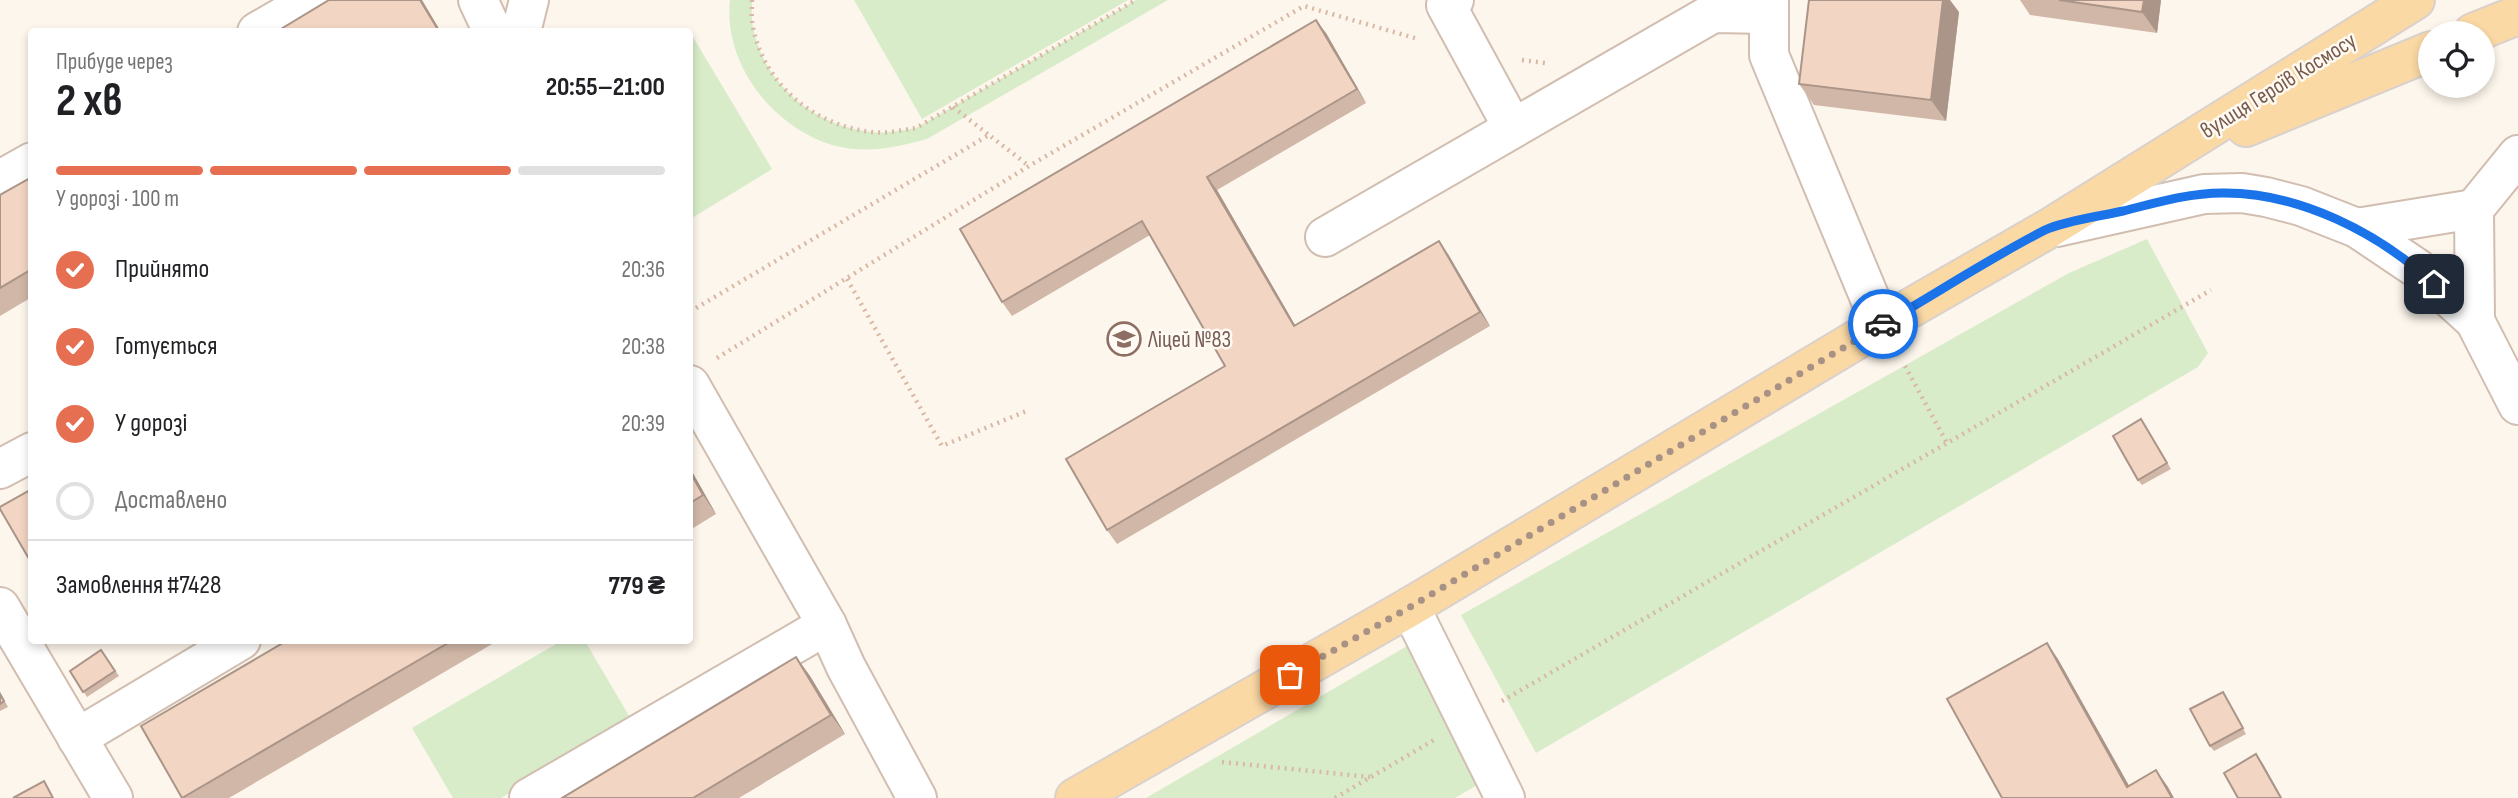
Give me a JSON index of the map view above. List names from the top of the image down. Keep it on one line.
{"streets":{"main road":["вулиця Героїв Космосу"]},"places":{"school or university":["Ліцей №83"]},"page":{"heading":["2 хв","Прибуде через","20:55–21:00"],"panel":["Замовлення #7428","779 ₴"],"bar":"У дорозі · 100 m","list":[["Прийнято","20:36"],["Готується","20:38"],["У дорозі","20:39"],"Доставлено"]}}
